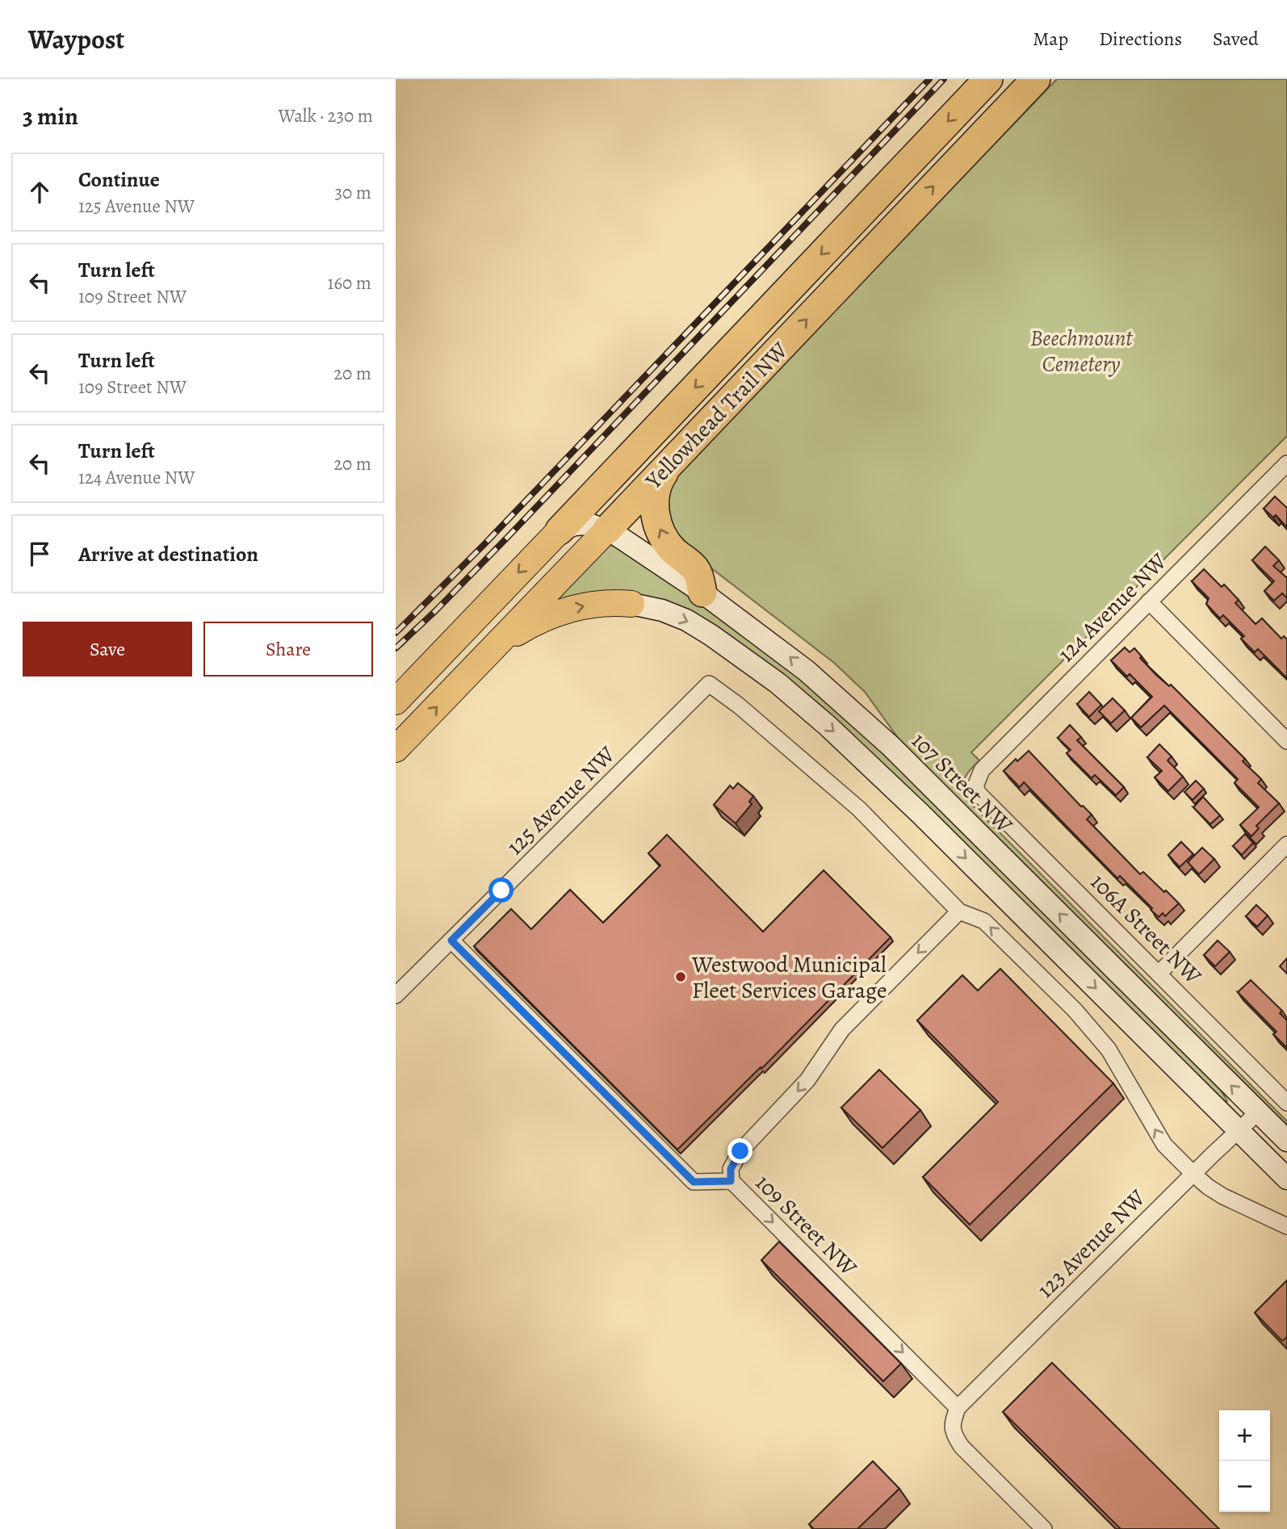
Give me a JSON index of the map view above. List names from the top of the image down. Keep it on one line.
{"streets":{"highway":["Yellowhead Trail NW"],"main road":["107 Street NW"],"street":["124 Avenue NW","125 Avenue NW","106A Street NW","109 Street NW","123 Avenue NW"]},"crossings":[["Yellowhead Trail NW","107 Street NW"],["124 Avenue NW","106A Street NW"],["107 Street NW","123 Avenue NW"],["125 Avenue NW","109 Street NW"],["109 Street NW","123 Avenue NW"]],"one_way":["109 Street NW"],"parks":["Beechmount Cemetery"],"places":["Westwood Municipal Fleet Services Garage"],"page":{"header":"Waypost","nav":["Map","Directions","Saved"],"heading":["3 min","Walk · 230 m"],"list":[["Continue","125 Avenue NW","30 m"],["Turn left","109 Street NW","160 m"],["Turn left","109 Street NW","20 m"],["Turn left","124 Avenue NW","20 m"],"Arrive at destination"],"buttons":["Save","Share"],"map_buttons":["+","−"]}}
